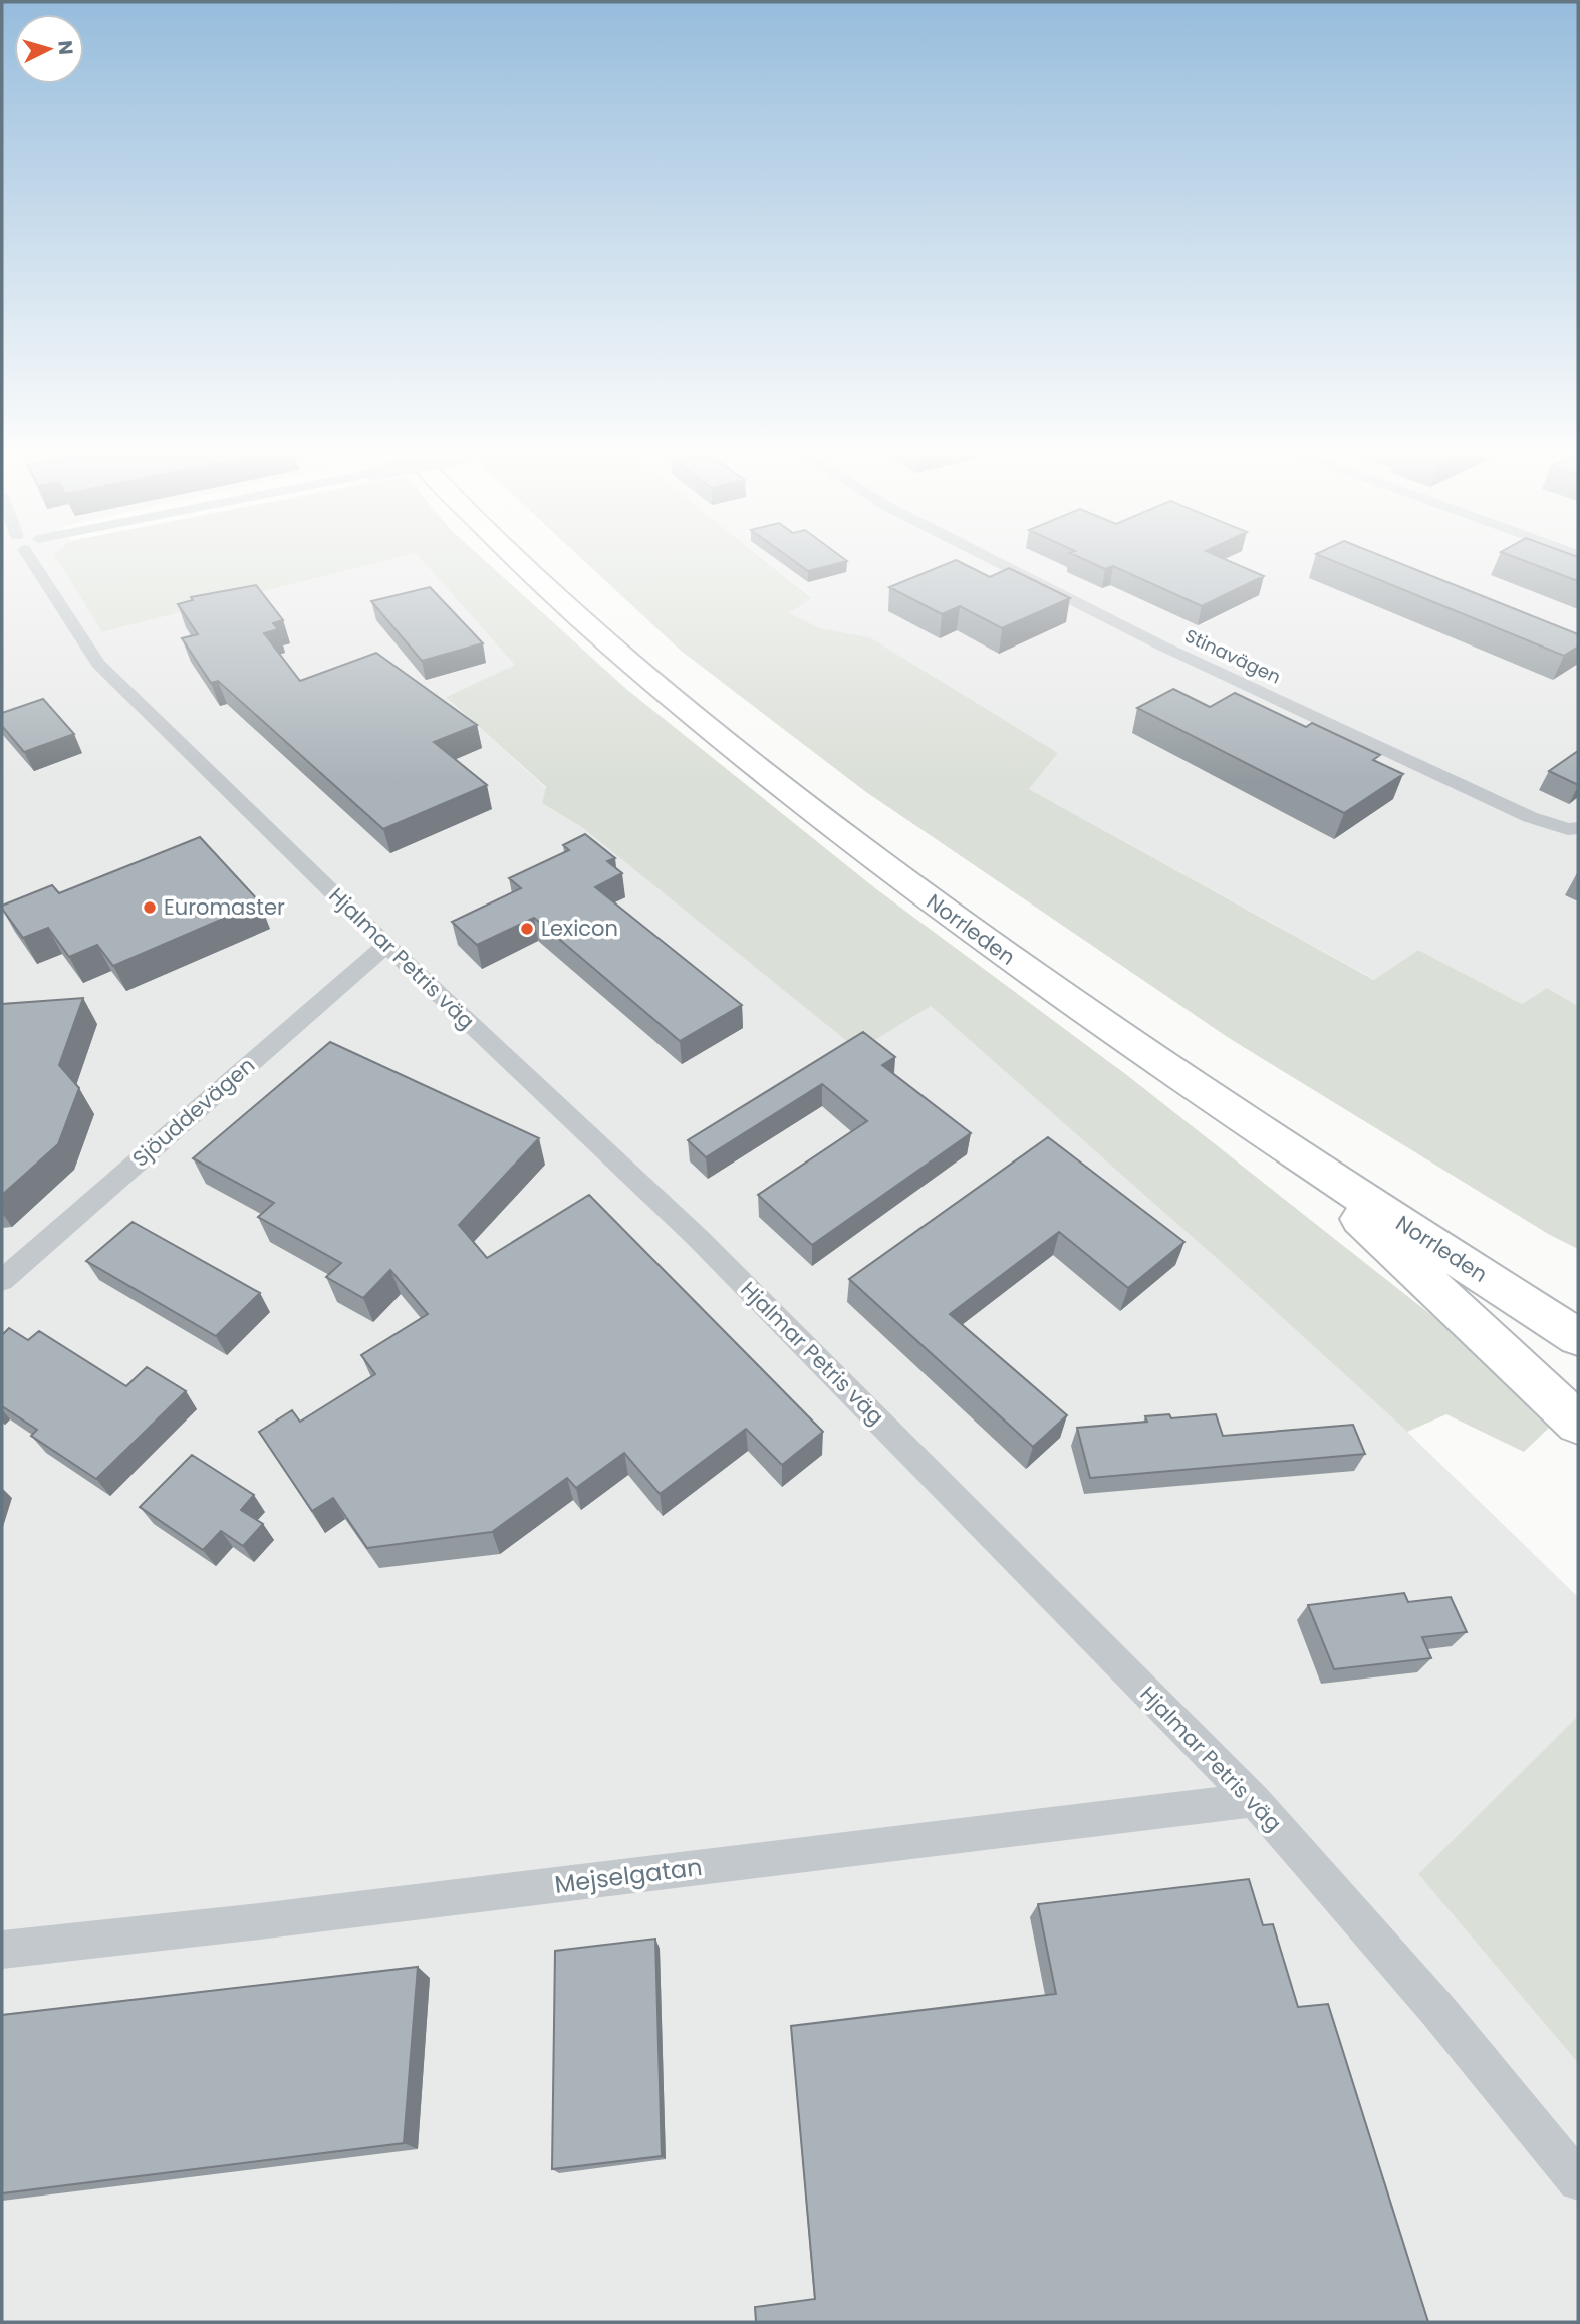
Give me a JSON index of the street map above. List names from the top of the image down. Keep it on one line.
{"streets":{"highway":["Norrleden"],"street":["Stinavägen","Hjalmar Petris väg","Sjöuddevägen","Mejselgatan"]},"crossings":[["Hjalmar Petris väg","Sjöuddevägen"],["Hjalmar Petris väg","Mejselgatan"]],"places":["Euromaster","Lexicon"],"north":"right"}
